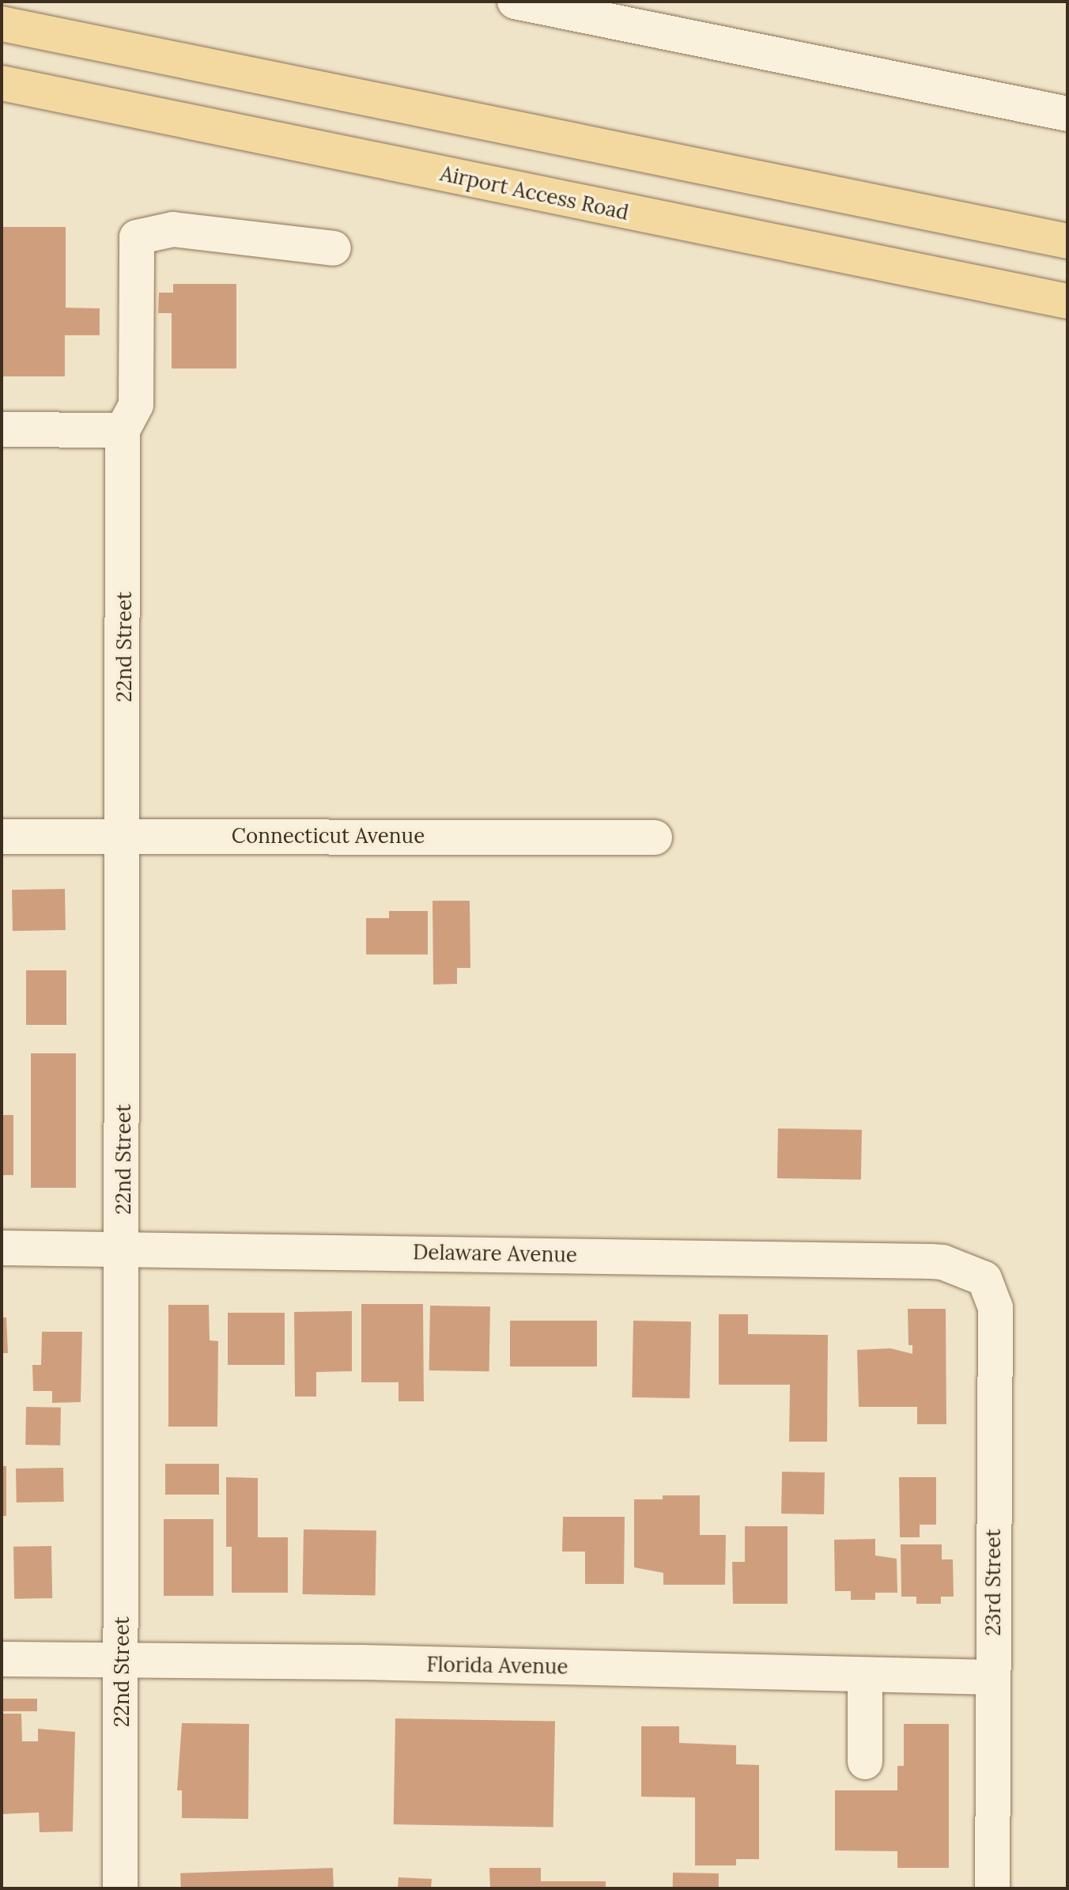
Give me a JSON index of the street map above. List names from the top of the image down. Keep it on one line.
{"streets":{"main road":["Airport Access Road"],"street":["22nd Street","Connecticut Avenue","Delaware Avenue","23rd Street","Florida Avenue"]},"crossings":[["22nd Street","Connecticut Avenue"],["22nd Street","Delaware Avenue"],["22nd Street","Florida Avenue"],["Delaware Avenue","23rd Street"],["23rd Street","Florida Avenue"]]}
